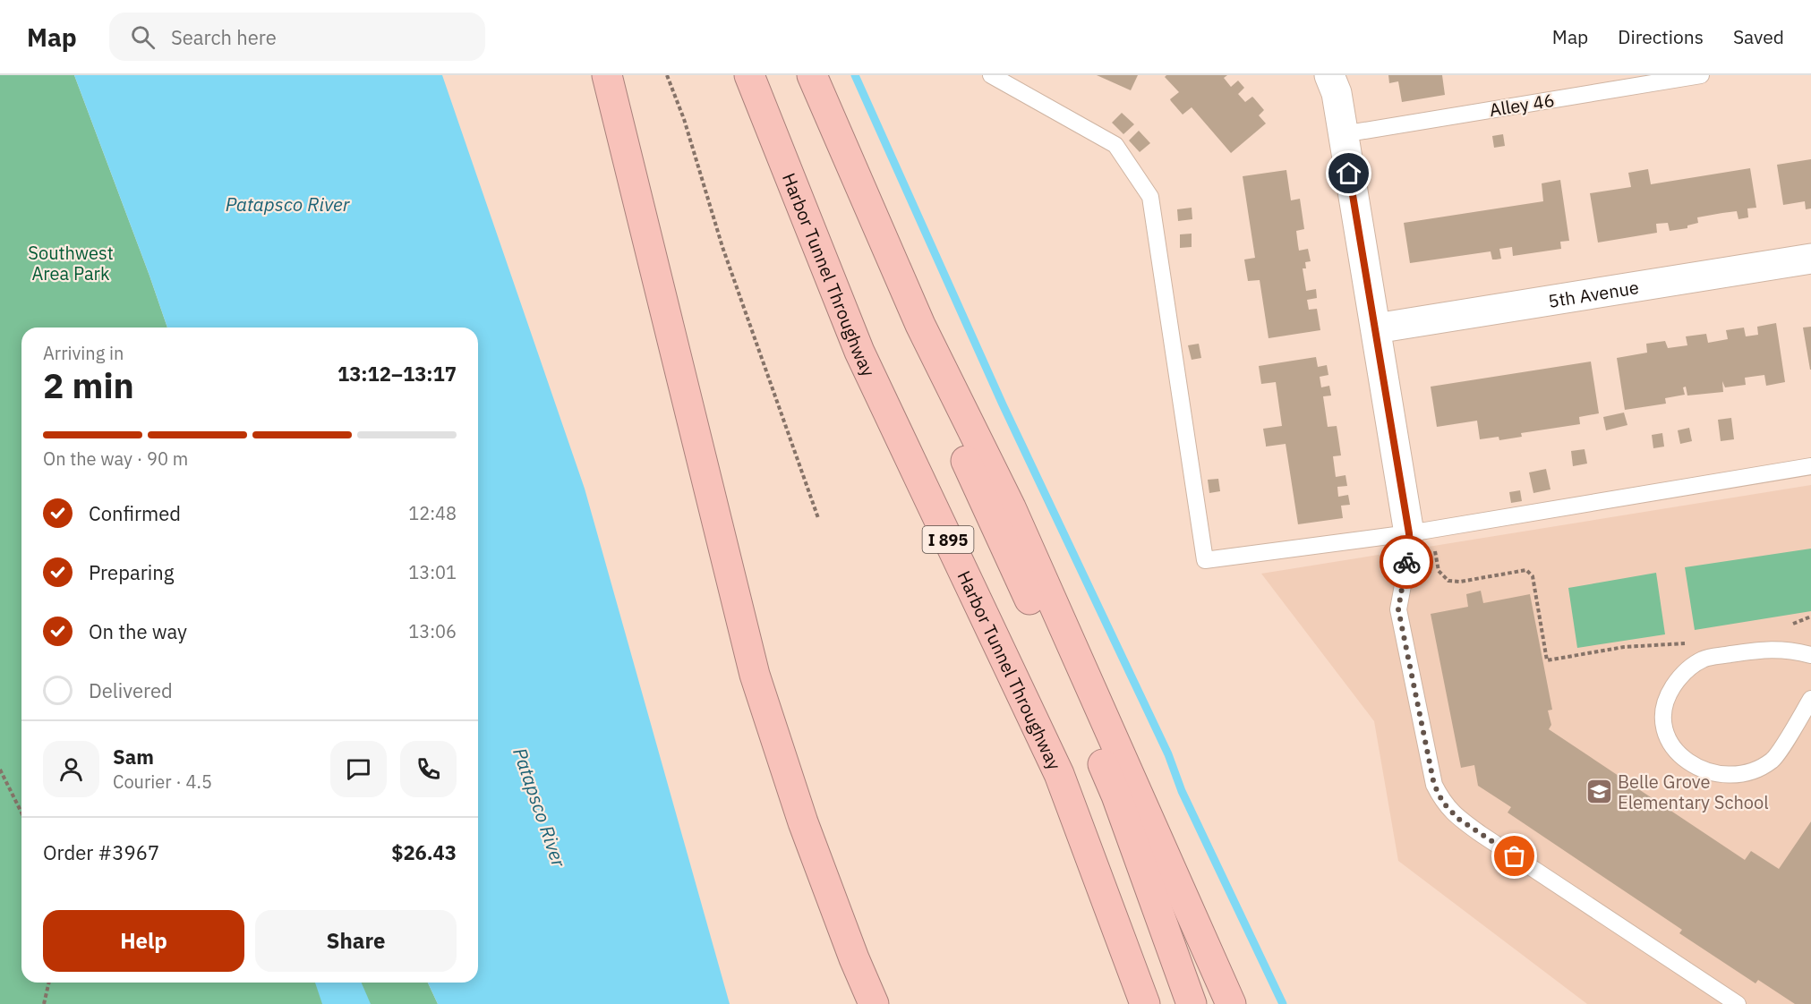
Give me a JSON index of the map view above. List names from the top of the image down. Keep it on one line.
{"streets":{"highway":["Harbor Tunnel Throughway","I 895"],"street":["5th Avenue"],"lane":["Alley 46"]},"water":["Patapsco River"],"parks":["Southwest Area Park"],"places":{"school or university":["Belle Grove Elementary School"]},"page":{"header":"Map","search":"Search here","nav":["Map","Directions","Saved"],"heading":["2 min","Arriving in","13:12–13:17"],"panel":["Sam","Courier · 4.5","Order #3967","$26.43"],"bar":"On the way · 90 m","list":[["Confirmed","12:48"],["Preparing","13:01"],["On the way","13:06"],"Delivered"],"buttons":["Help","Share"]}}
